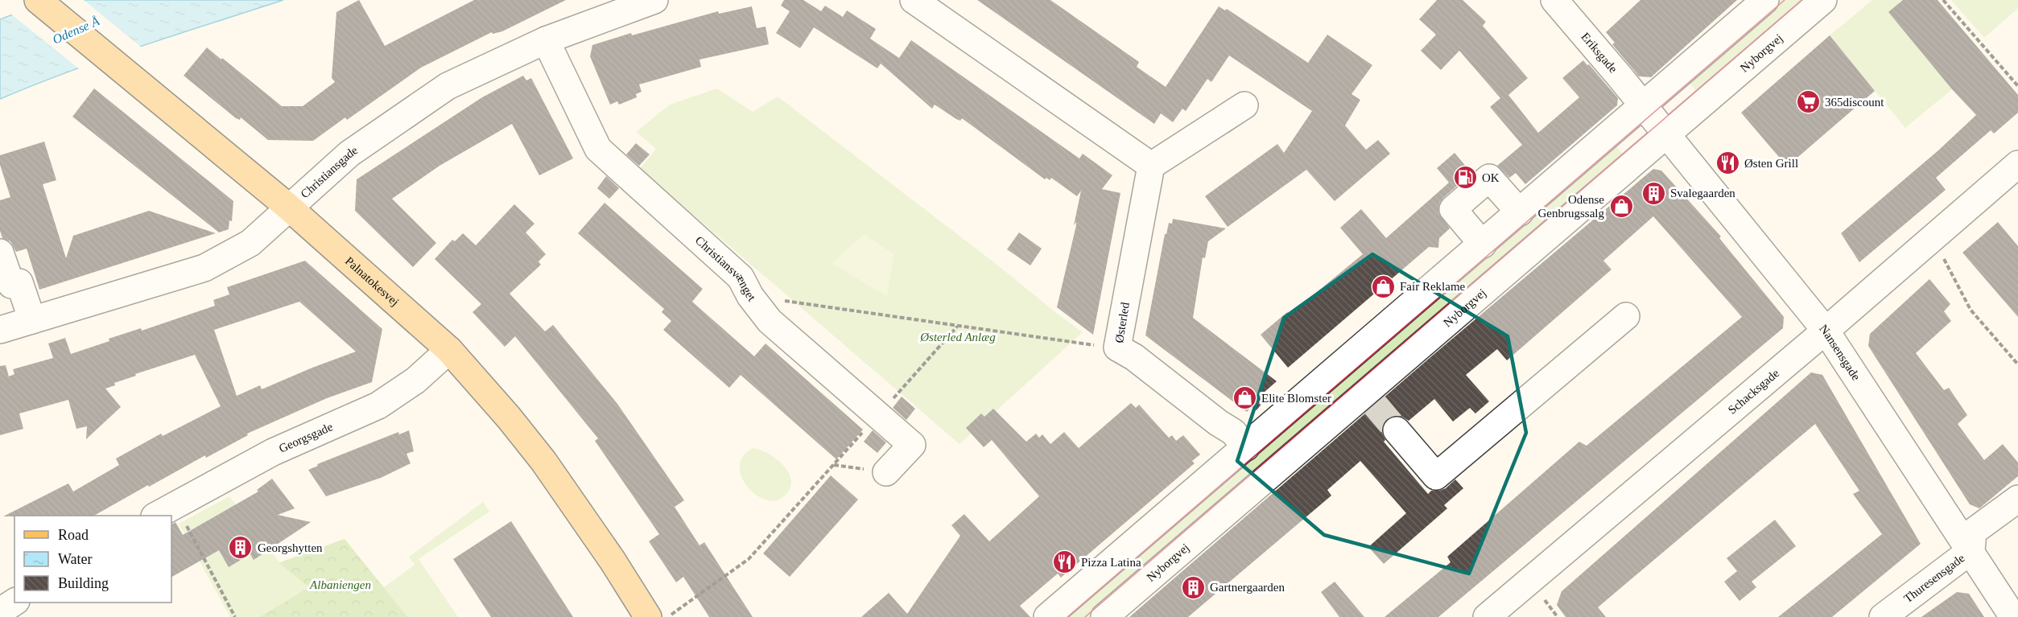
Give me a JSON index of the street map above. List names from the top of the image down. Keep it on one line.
{"streets":{"main road":["Palnatokesvej"],"street":["Eriksgade","Nyborgvej","Christiansgade","Christiansvænget","Østerled","Nansensgade","Schacksgade","Georgsgade","Thuresensgade"]},"crossings":[["Eriksgade","Nansensgade"],["Nyborgvej","Nansensgade"],["Christiansgade","Christiansvænget"],["Christiansgade","Palnatokesvej"],["Palnatokesvej","Georgsgade"],["Nansensgade","Schacksgade"],["Nansensgade","Thuresensgade"]],"water":["Odense Å"],"parks":["Østerled Anlæg","Albaniengen"],"places":{"supermarket":["365discount"],"restaurant":["Østen Grill","Pizza Latina"],"fuel station":["OK"],"building":["Svalegaarden","Georgshytten","Gartnergaarden"],"shop":["Odense Genbrugssalg","Fair Reklame","Elite Blomster"]},"legend":["Road","Water","Building"]}
